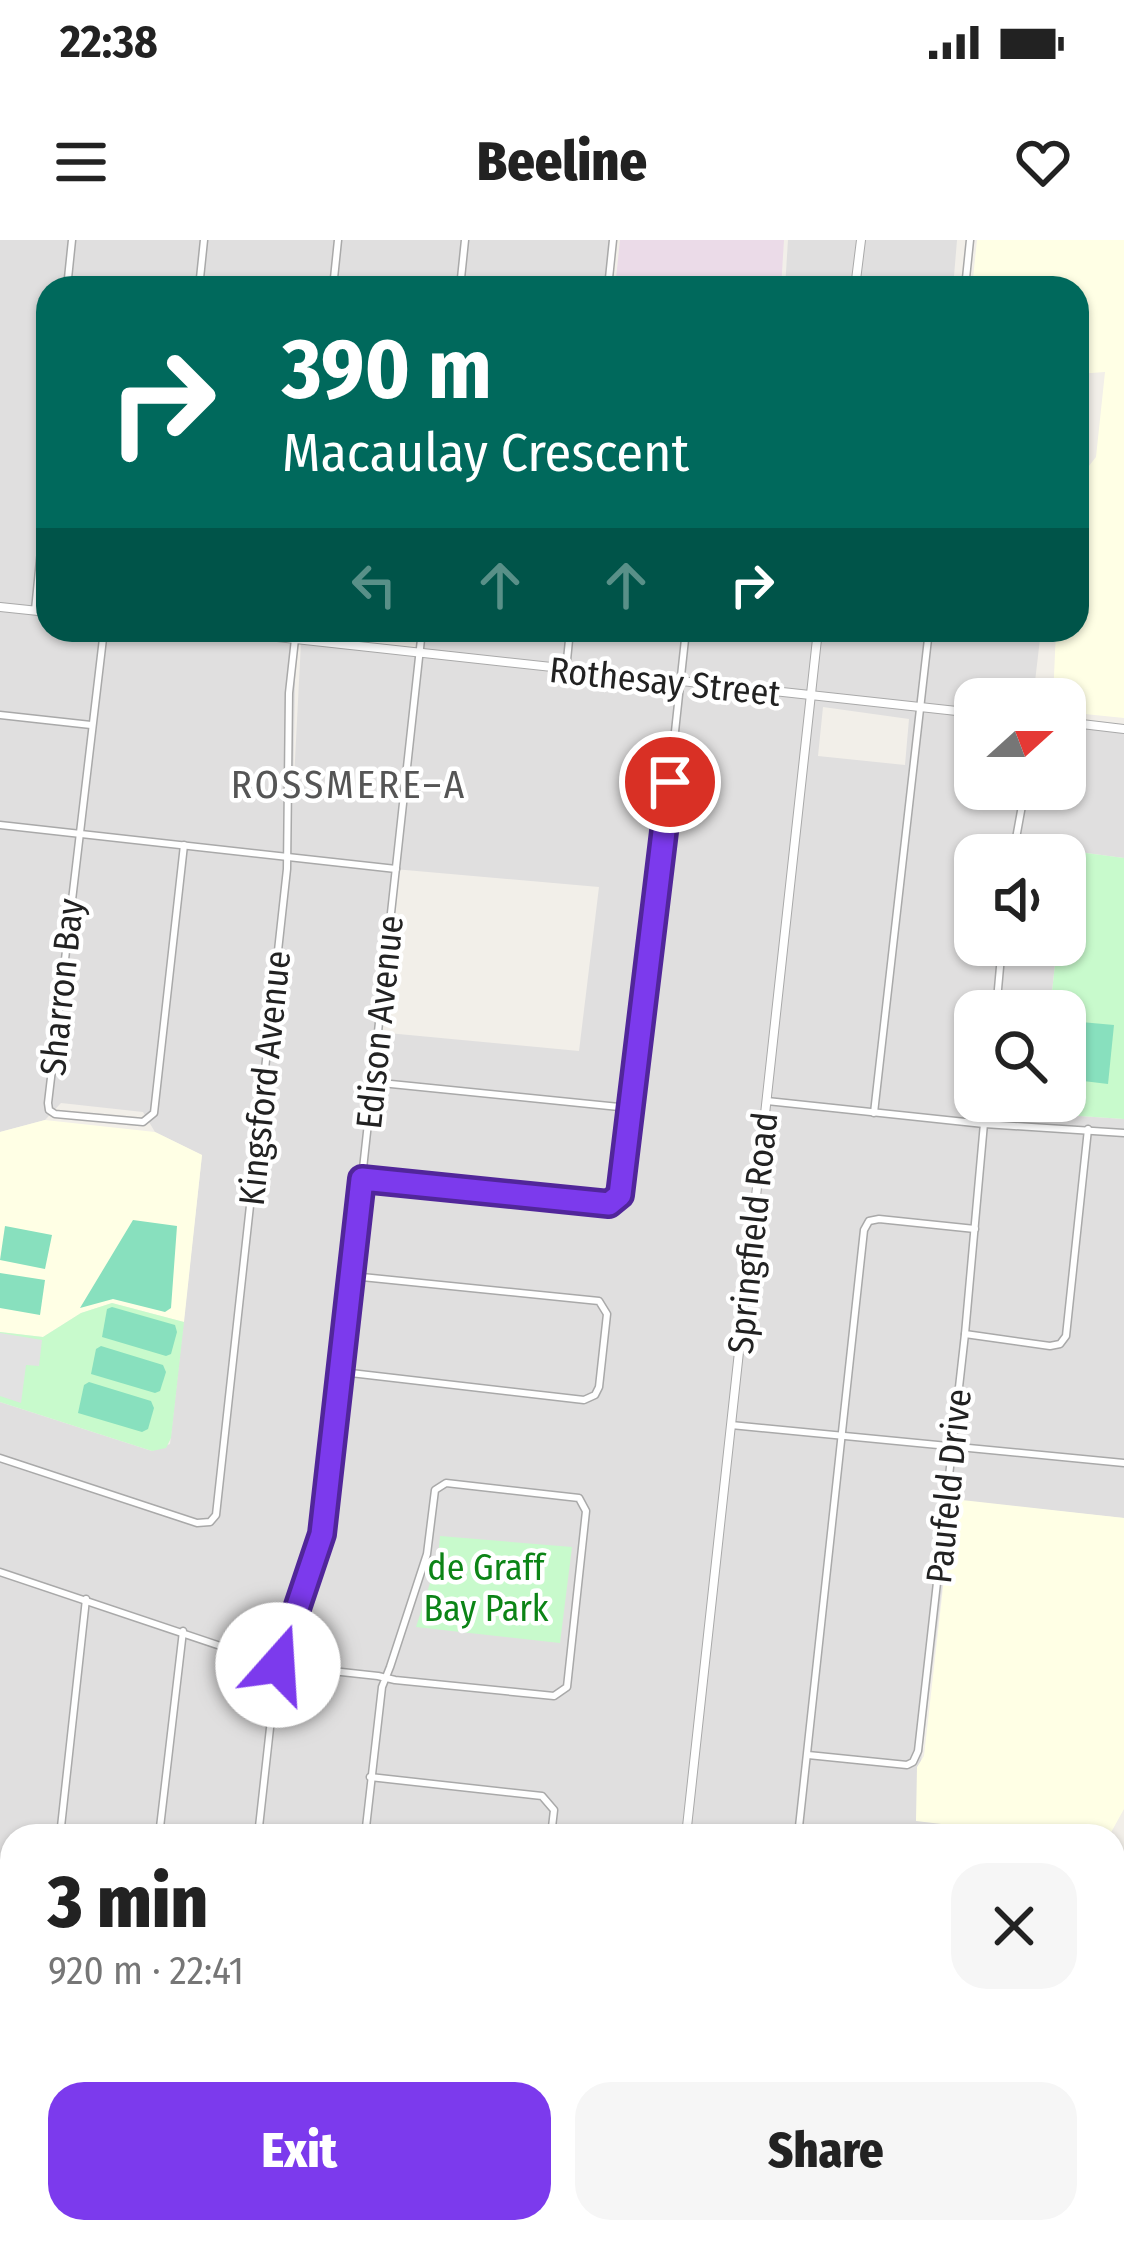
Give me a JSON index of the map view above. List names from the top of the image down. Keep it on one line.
{"streets":{"street":["Rothesay Street","Sharron Bay","Edison Avenue","Kingsford Avenue","Springfield Road","Paufeld Drive"]},"crossings":[["Rothesay Street","Edison Avenue"],["Rothesay Street","Springfield Road"]],"districts":["ROSSMERE–A"],"parks":["de Graff Bay Park"],"north":"right","page":{"status":"22:38","header":"Beeline","turn":["390 m","Macaulay Crescent"],"heading":["3 min","920 m · 22:41"],"buttons":["Exit","Share"]}}
